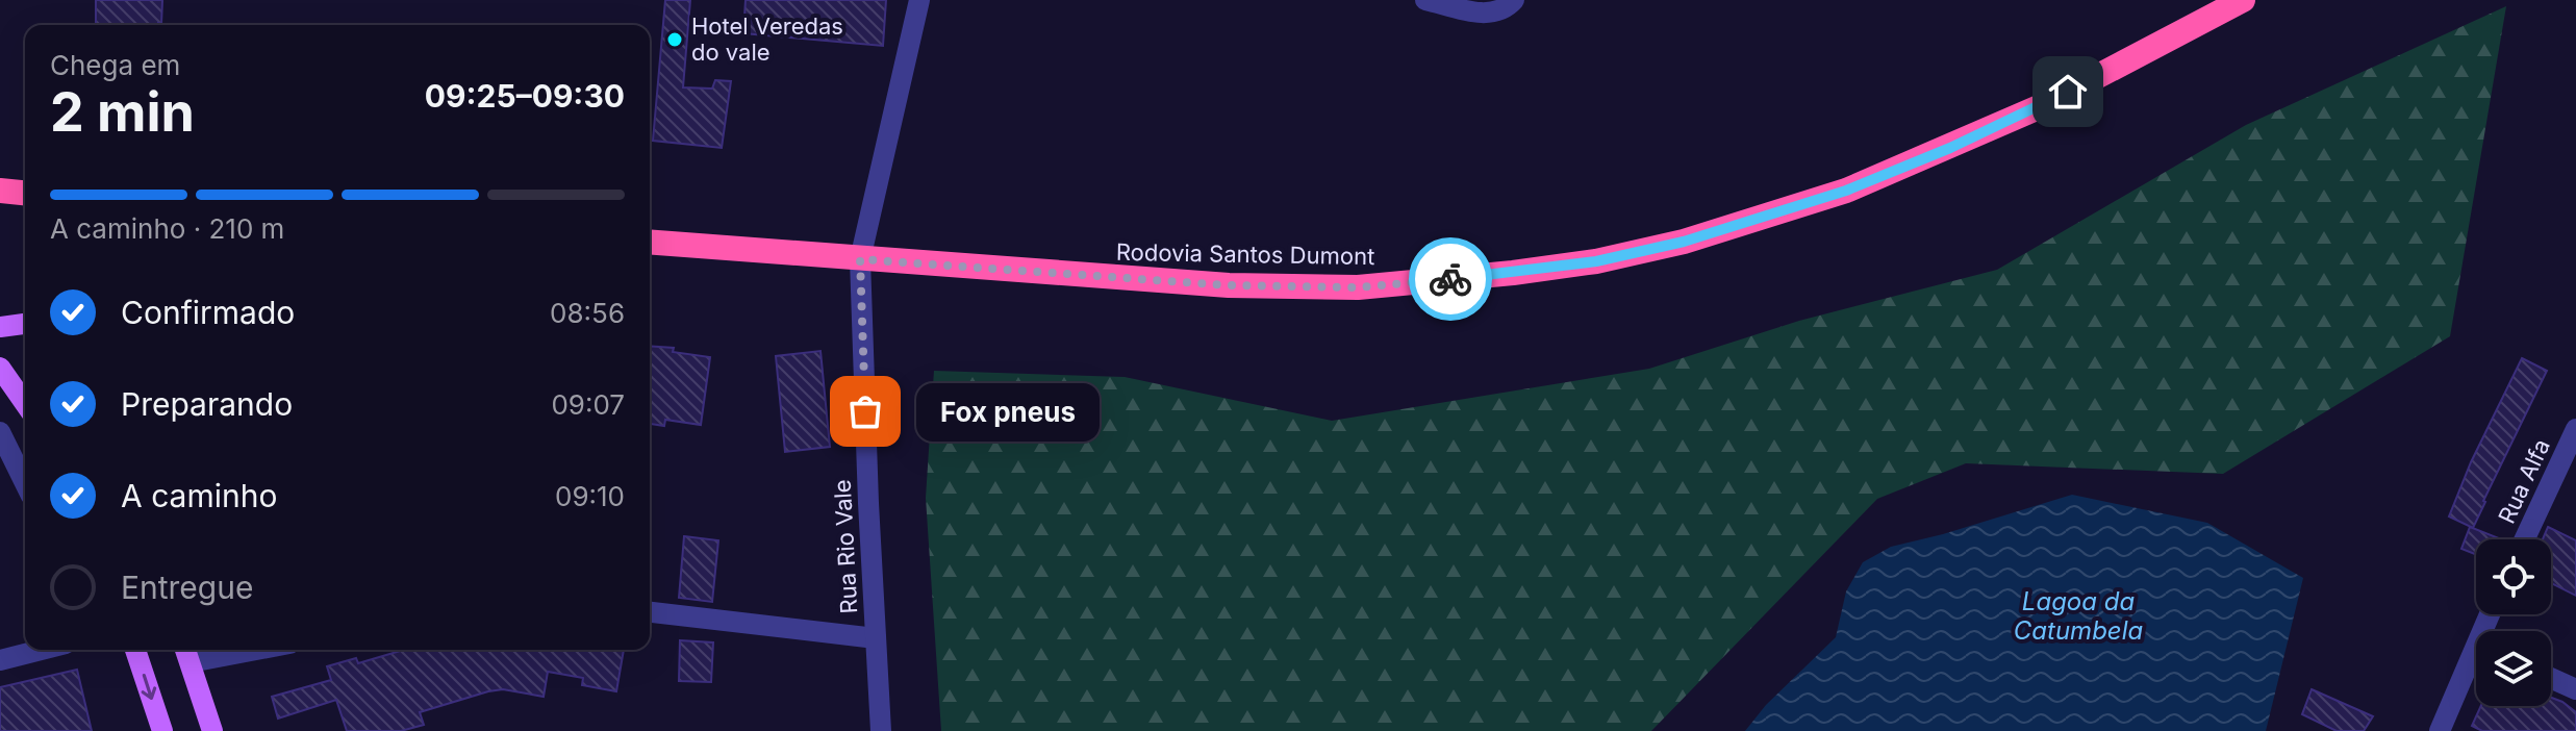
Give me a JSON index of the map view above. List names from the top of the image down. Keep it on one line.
{"streets":{"highway":["Rodovia Santos Dumont"],"street":["Rua Alfa","Rua Rio Vale"]},"crossings":[["Rodovia Santos Dumont","Rua Rio Vale"]],"water":["Lagoa da Catumbela"],"places":["Hotel Veredas do vale","Fox pneus"],"page":{"heading":["2 min","Chega em","09:25–09:30"],"bar":"A caminho · 210 m","list":[["Confirmado","08:56"],["Preparando","09:07"],["A caminho","09:10"],"Entregue"],"bubble":"Fox pneus"}}
